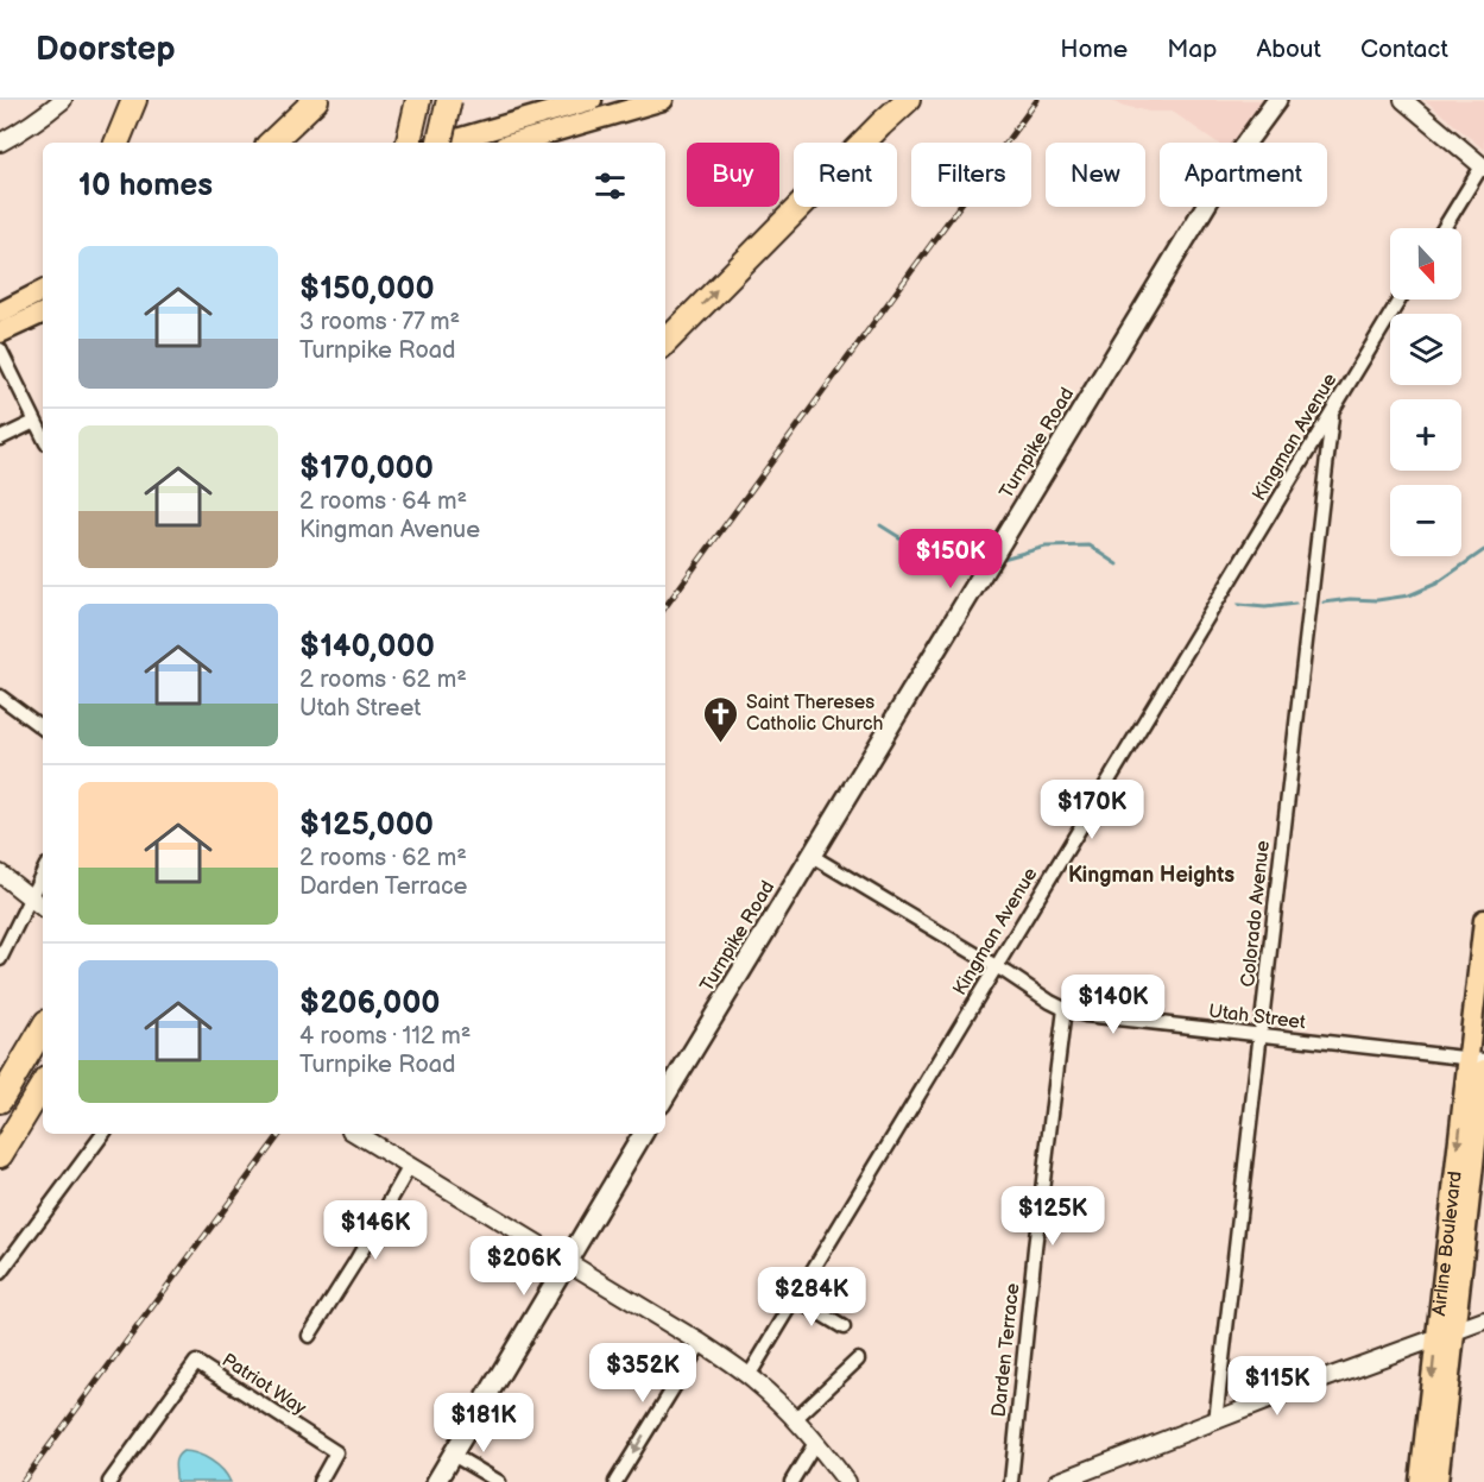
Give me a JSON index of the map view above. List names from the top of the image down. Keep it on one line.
{"streets":{"main road":["Turnpike Road","Airline Boulevard"],"street":["Kingman Avenue","Colorado Avenue","Utah Street","Darden Terrace","Patriot Way"]},"crossings":[["Kingman Avenue","Colorado Avenue"],["Kingman Avenue","Utah Street"],["Turnpike Road","Utah Street"],["Colorado Avenue","Utah Street"],["Utah Street","Airline Boulevard"],["Utah Street","Darden Terrace"]],"districts":["Kingman Heights"],"places":{"church":["Saint Thereses Catholic Church"]},"north":"bottom","page":{"header":"Doorstep","nav":["Home","Map","About","Contact"],"chip":["Buy","Rent","Filters","New","Apartment"],"heading":"10 homes","map_buttons":["+","−"],"list":[{"name":"$150,000","note":"3 rooms · 77 m² · Turnpike Road"},{"name":"$170,000","note":"2 rooms · 64 m² · Kingman Avenue"},{"name":"$140,000","note":"2 rooms · 62 m² · Utah Street"},{"name":"$125,000","note":"2 rooms · 62 m² · Darden Terrace"},{"name":"$206,000","note":"4 rooms · 112 m² · Turnpike Road"}],"price":["$150K","$170K","$140K","$125K","$146K","$206K","$284K","$352K","$115K","$181K"]}}
